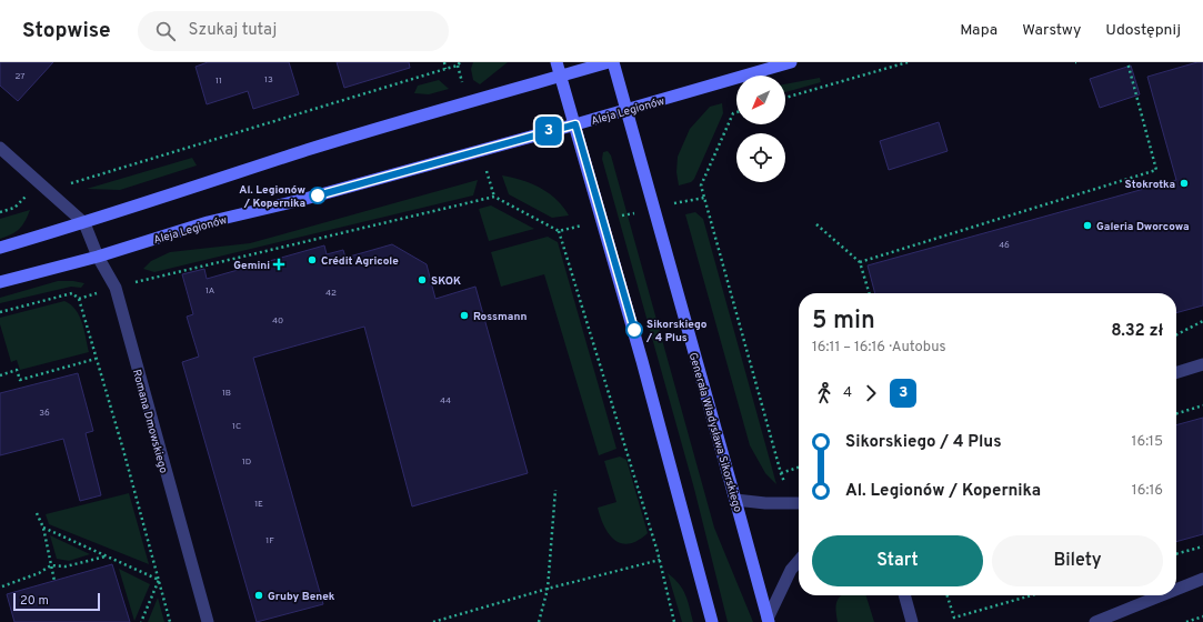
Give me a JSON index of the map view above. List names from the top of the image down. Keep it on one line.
{"streets":{"main road":["Aleja Legionów","Generała Władysława Sikorskiego"],"street":["Romana Dmowskiego"]},"crossings":[["Aleja Legionów","Romana Dmowskiego"],["Aleja Legionów","Generała Władysława Sikorskiego"]],"places":{"other":["Stokrotka","Al. Legionów / Kopernika","Galeria Dworcowa","Crédit Agricole","SKOK","Rossmann","Sikorskiego / 4 Plus","Gruby Benek"],"health":["Gemini"]},"lines":["bus line 3"],"house_numbers":["27","13","11","46","1A","42","40","1B","44","36","1C","1D","1E","1F"],"scale_bar":"20 m","north":"bottom left","page":{"header":"Stopwise","search":"Szukaj tutaj","nav":["Mapa","Warstwy","Udostępnij"],"on_map":"3","heading":["5 min","16:11 – 16:16 · Autobus","8.32 zł"],"legs":["4","3"],"list":[{"name":"Sikorskiego / 4 Plus","value":"16:15"},{"name":"Al. Legionów / Kopernika","value":"16:16"}],"buttons":["Start","Bilety"],"scale":"20 m"}}
